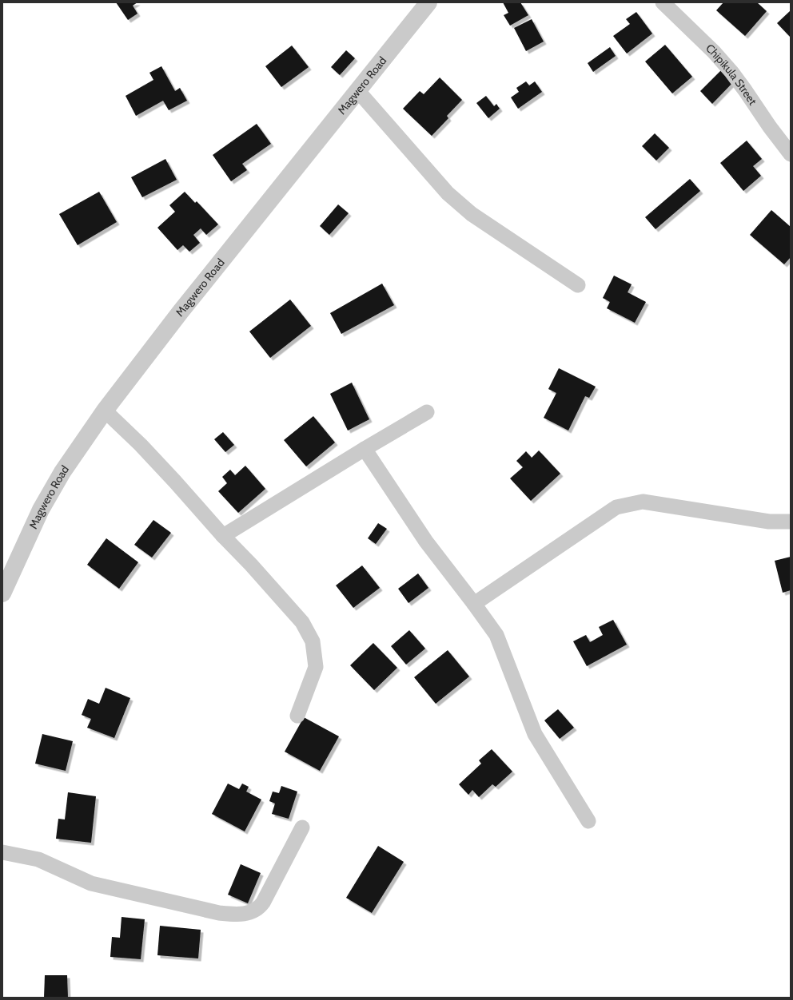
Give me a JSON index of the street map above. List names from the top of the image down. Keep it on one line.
{"streets":{"street":["Chipikula Street","Magwero Road"]}}
